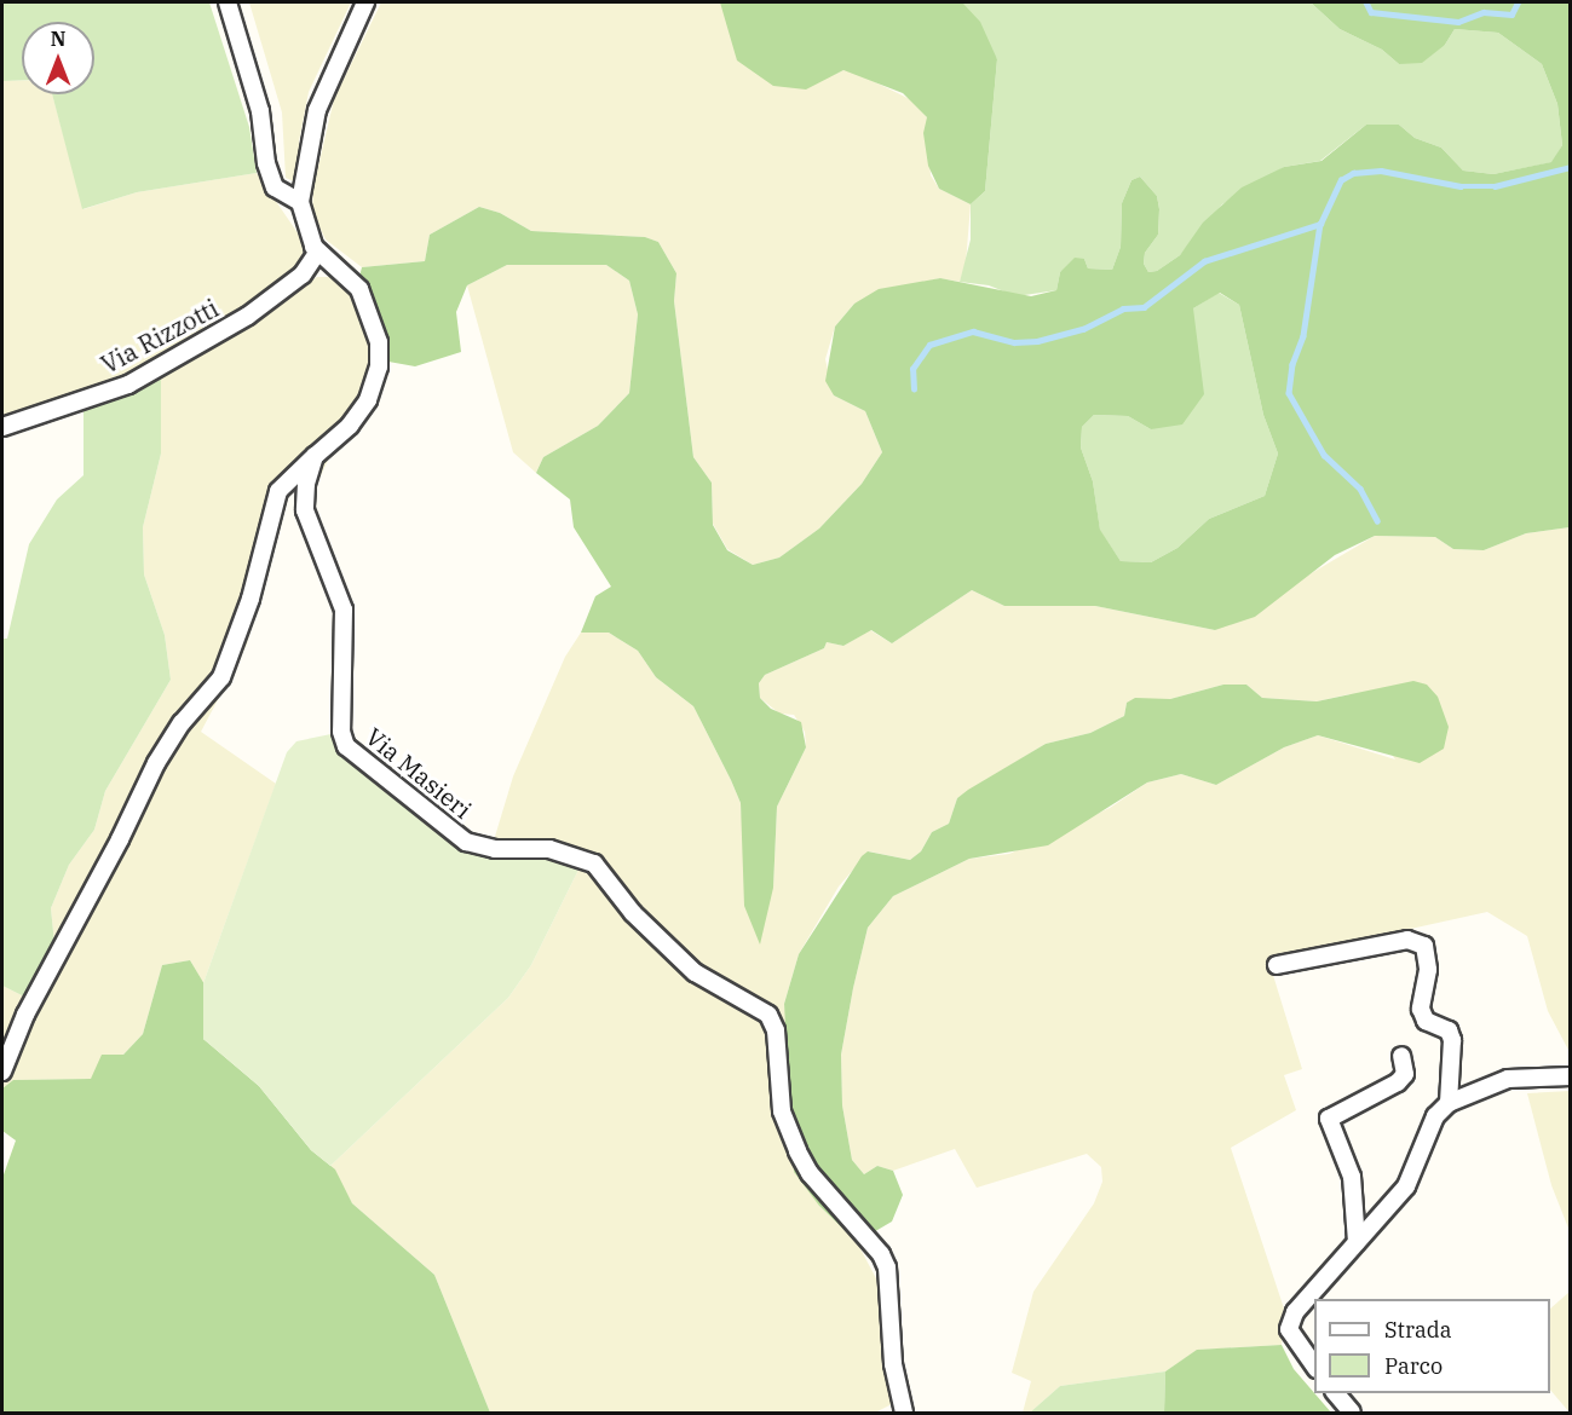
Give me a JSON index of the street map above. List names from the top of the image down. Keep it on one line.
{"streets":{"street":["Via Rizzotti","Via Masieri"]},"legend":["Strada","Parco"],"north":"top"}
